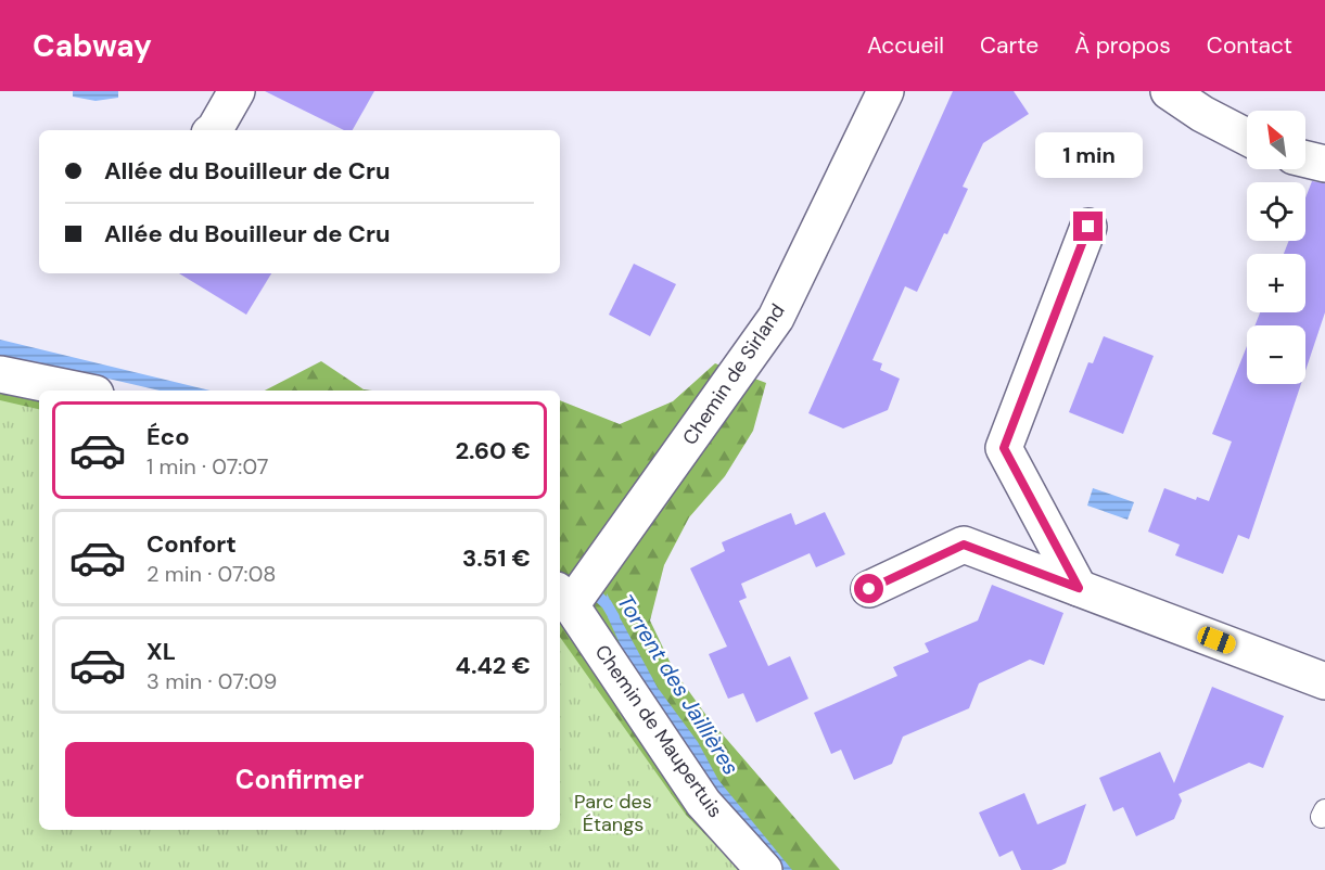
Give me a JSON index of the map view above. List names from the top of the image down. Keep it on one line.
{"streets":{"street":["Chemin de Sirland","Chemin de Maupertuis"]},"crossings":[["Chemin de Sirland","Chemin de Maupertuis"]],"water":["Torrent des Jaillières"],"parks":["Parc des Étangs"],"north":"top left","page":{"header":"Cabway","nav":["Accueil","Carte","À propos","Contact"],"map_buttons":["+","−"],"banner":["Allée du Bouilleur de Cru","Allée du Bouilleur de Cru"],"bubble":"1 min","list":[{"name":"Éco","note":"1 min · 07:07","value":"2.60 €"},{"name":"Confort","note":"2 min · 07:08","value":"3.51 €"},{"name":"XL","note":"3 min · 07:09","value":"4.42 €"}],"buttons":"Confirmer"}}
